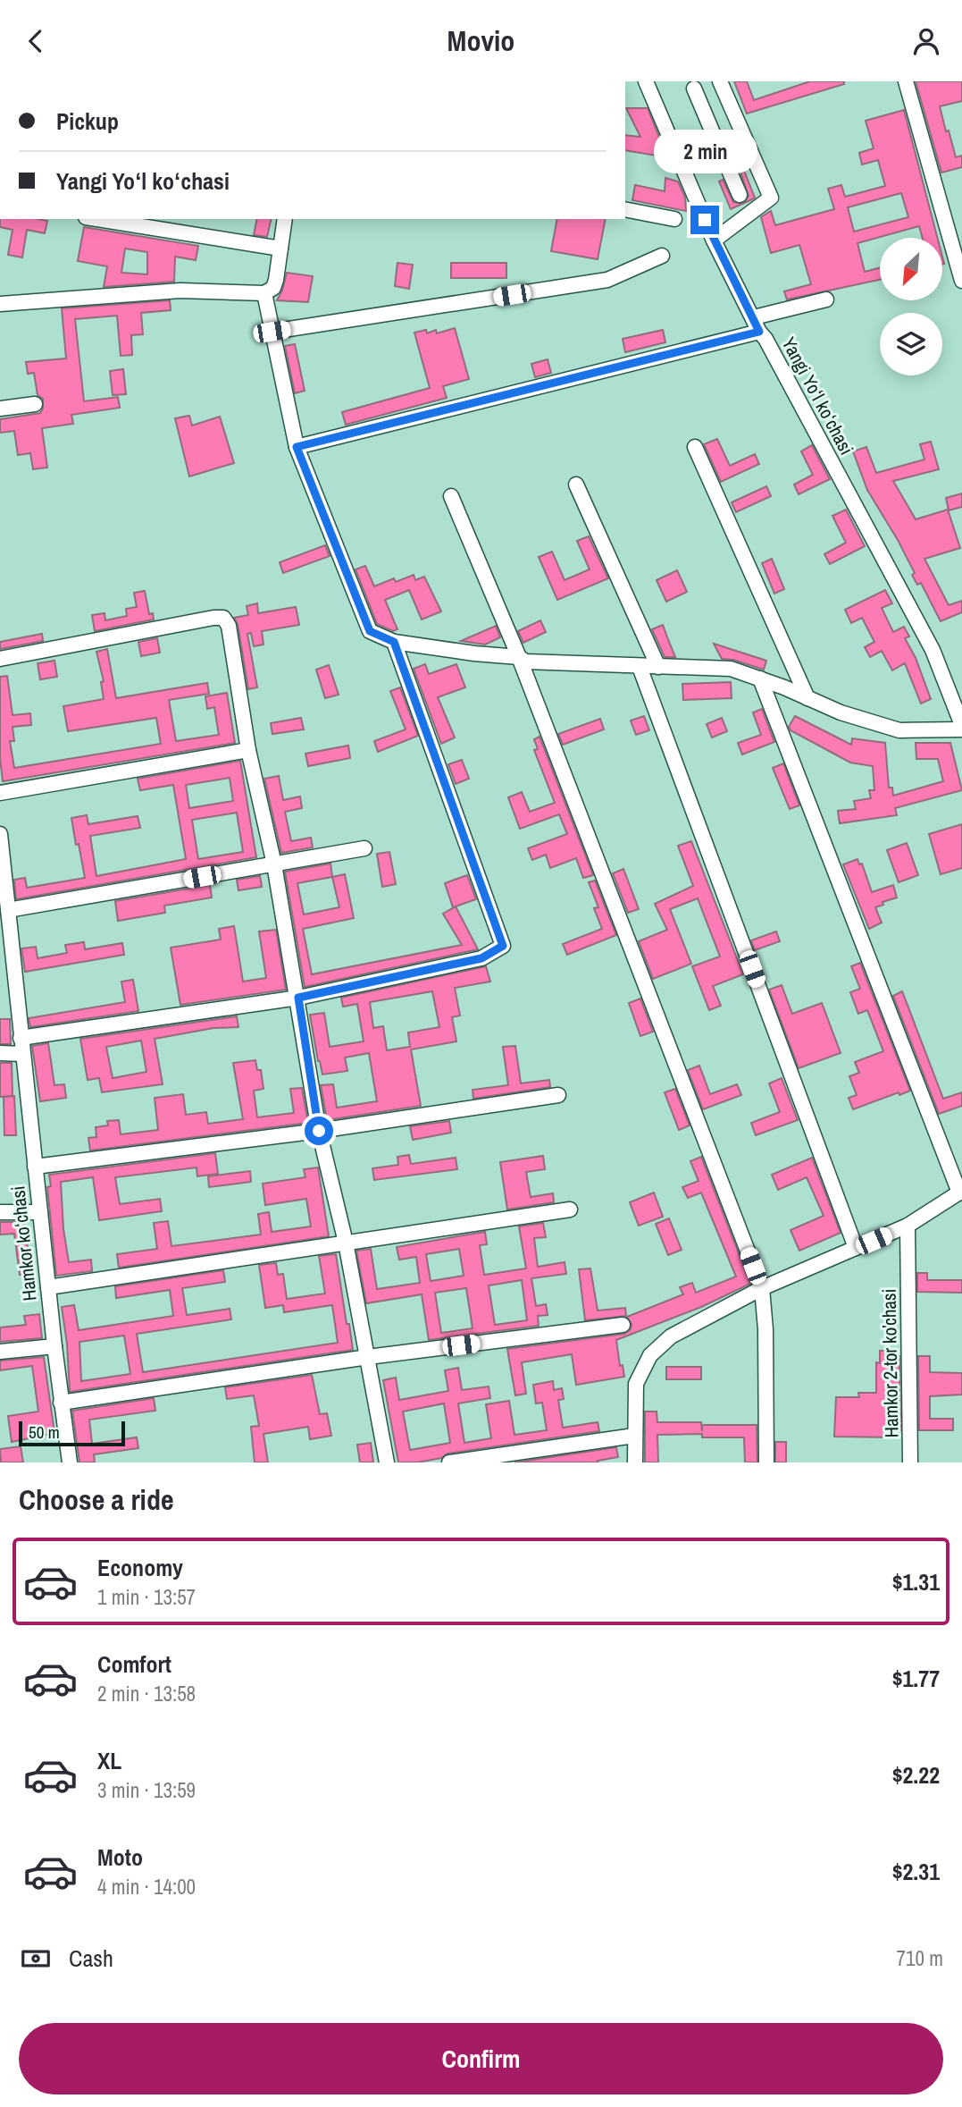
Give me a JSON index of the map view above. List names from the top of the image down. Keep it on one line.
{"streets":{"street":["Yangi Yoʻl koʻchasi","Hamkor koʻchasi","Hamkor 2-tor koʼchasi"]},"scale_bar":"50 m","north":"bottom left","page":{"header":"Movio","banner":["Pickup","Yangi Yoʻl koʻchasi"],"bubble":"2 min","scale":"50 m","heading":"Choose a ride","list":[{"name":"Economy","note":"1 min · 13:57","value":"$1.31"},{"name":"Comfort","note":"2 min · 13:58","value":"$1.77"},{"name":"XL","note":"3 min · 13:59","value":"$2.22"},{"name":"Moto","note":"4 min · 14:00","value":"$2.31"}],"pay":["Cash","710 m"],"buttons":"Confirm"}}
